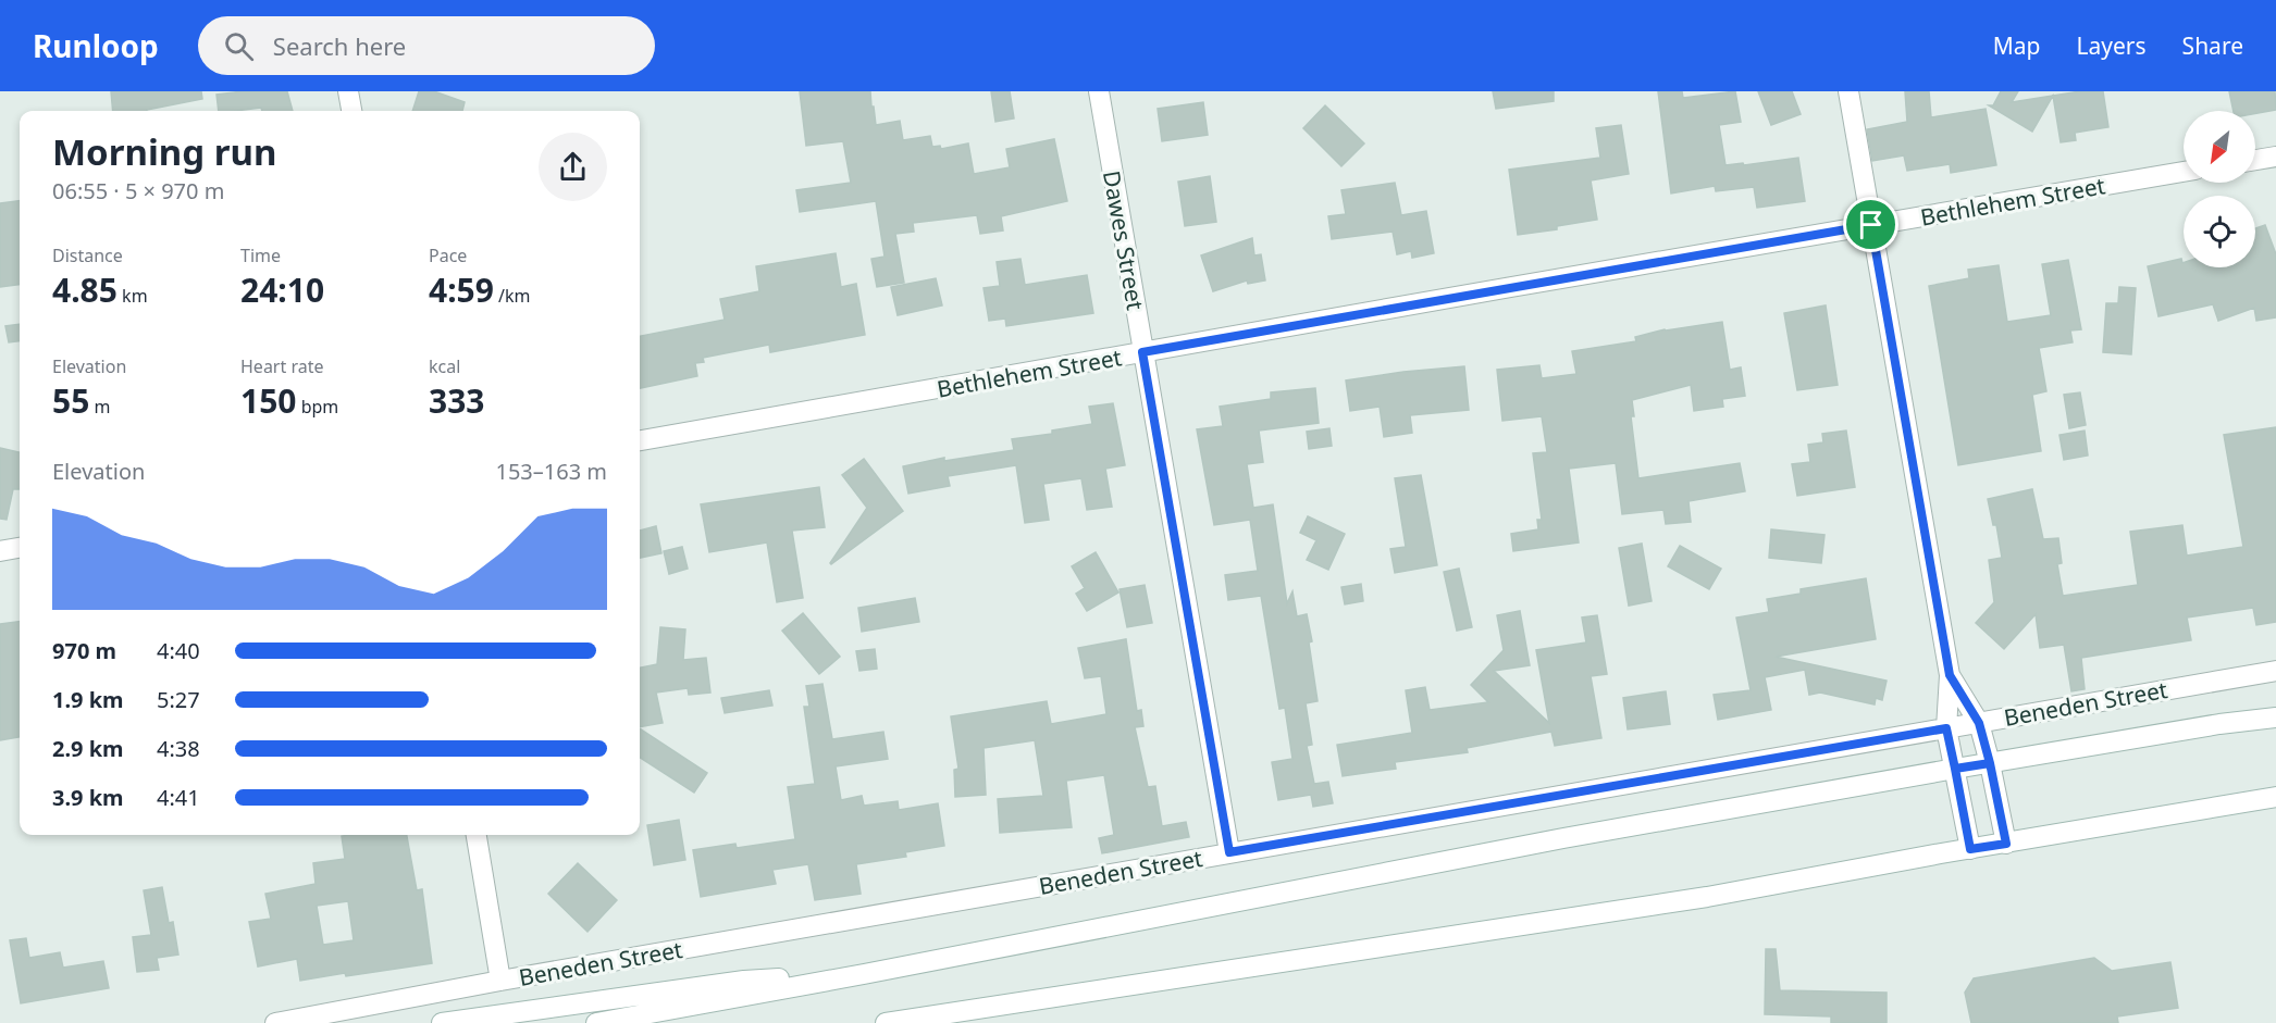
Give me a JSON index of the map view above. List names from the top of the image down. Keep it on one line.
{"streets":{"street":["Bethlehem Street","Dawes Street","Beneden Street"]},"crossings":[["Bethlehem Street","Dawes Street"],["Dawes Street","Beneden Street"]],"north":"bottom left","page":{"header":"Runloop","search":"Search here","nav":["Map","Layers","Share"],"heading":["Morning run","06:55 · 5 × 970 m"],"stats":[["Distance","4.85 km"],["Time","24:10"],["Pace","4:59 /km"],["Elevation","55 m"],["Heart rate","150 bpm"],["kcal","333"]],"chart":["Elevation","153–163 m"],"list":[{"name":"970 m","note":"4:40"},{"name":"1.9 km","note":"5:27"},{"name":"2.9 km","note":"4:38"},{"name":"3.9 km","note":"4:41"}]}}
